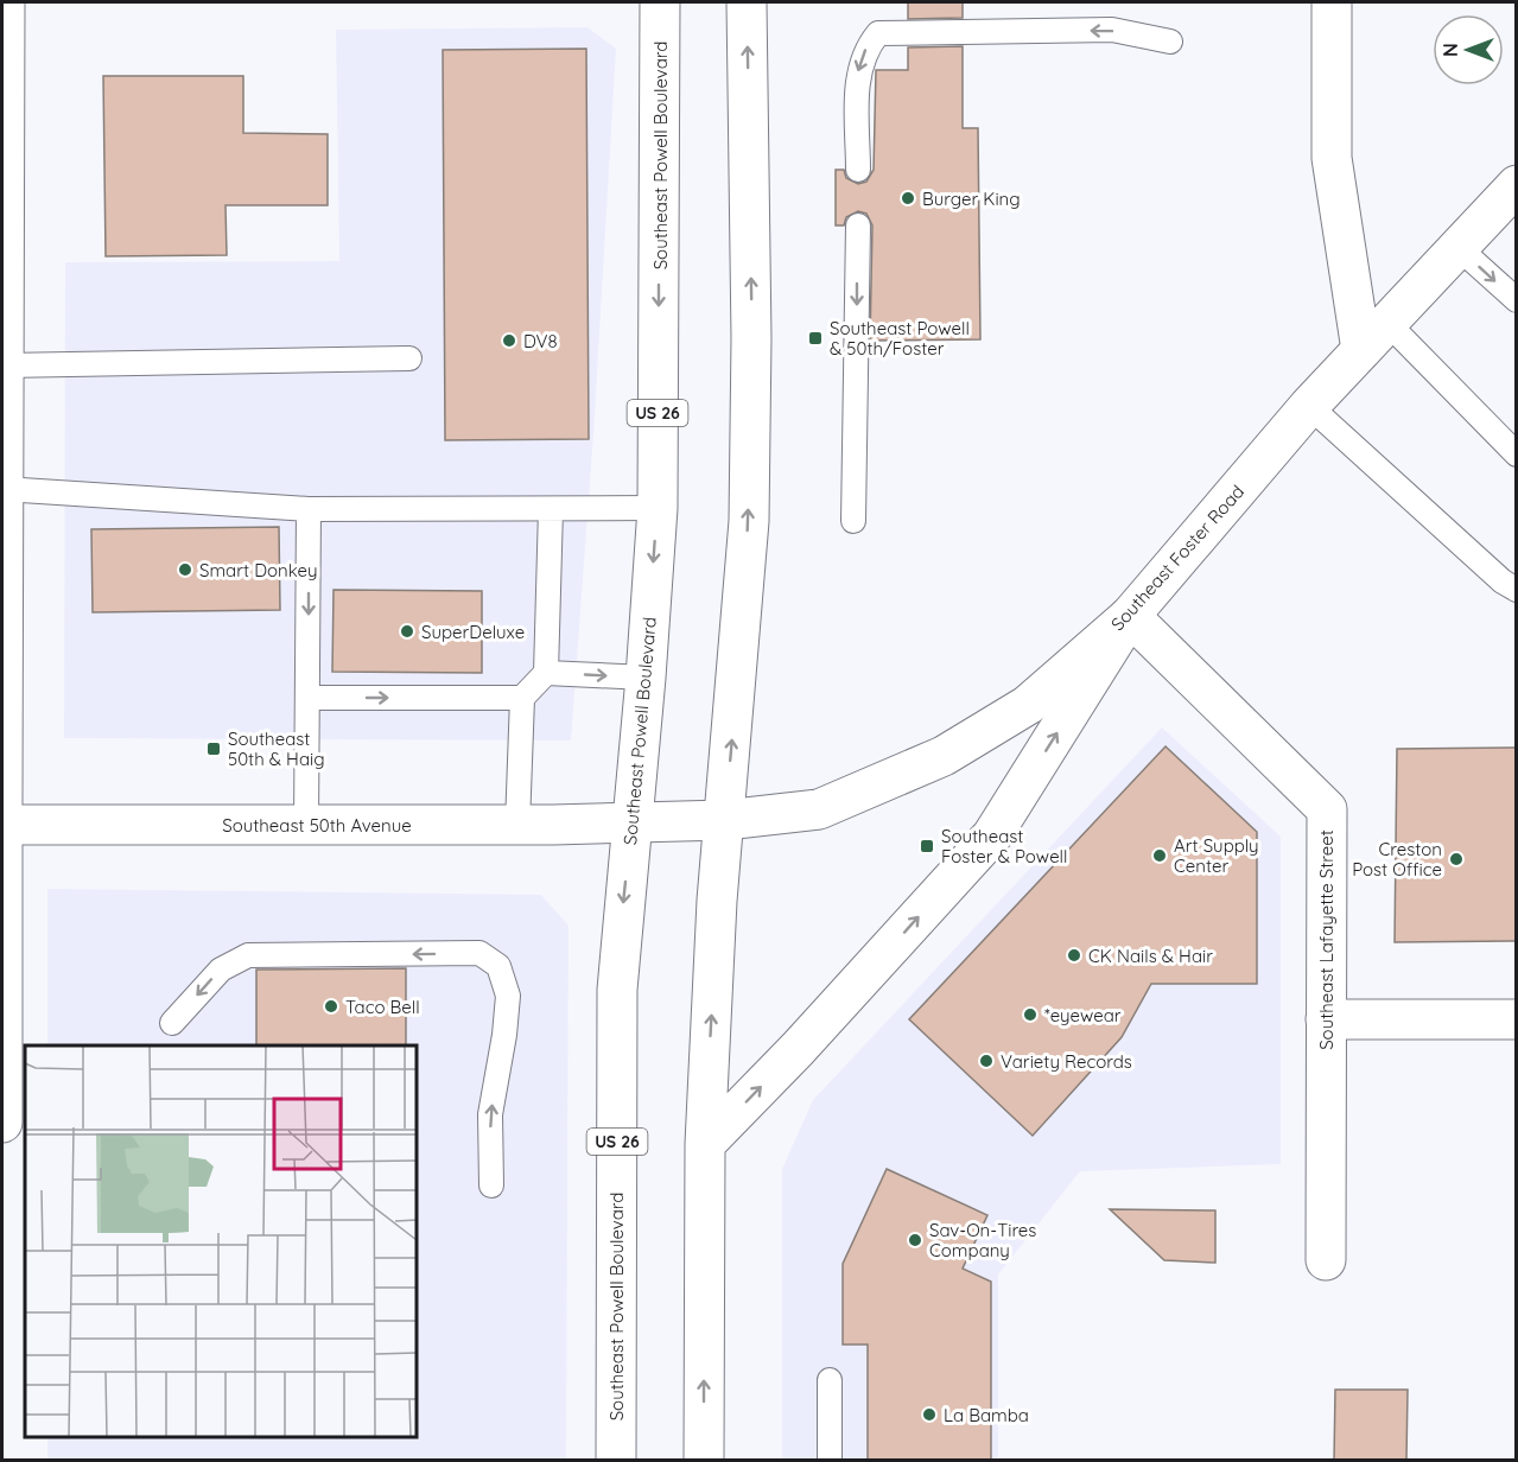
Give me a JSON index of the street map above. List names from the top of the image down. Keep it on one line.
{"streets":{"main road":["Southeast Powell Boulevard","US 26","Southeast Foster Road","Southeast 50th Avenue","Southeast Lafayette Street"]},"crossings":[["Southeast Powell Boulevard","Southeast Foster Road"],["Southeast Powell Boulevard","Southeast 50th Avenue"],["Southeast Foster Road","Southeast 50th Avenue"],["Southeast Foster Road","Southeast Lafayette Street"]],"places":{"other":["Burger King","DV8","Smart Donkey","SuperDeluxe","Art Supply Center","Creston Post Office","CK Nails & Hair","Taco Bell","*eyewear","Variety Records","Sav-On-Tires Company","La Bamba"],"transit":["Southeast Powell & 50th/Foster","Southeast 50th & Haig","Southeast Foster & Powell"]},"north":"left"}
